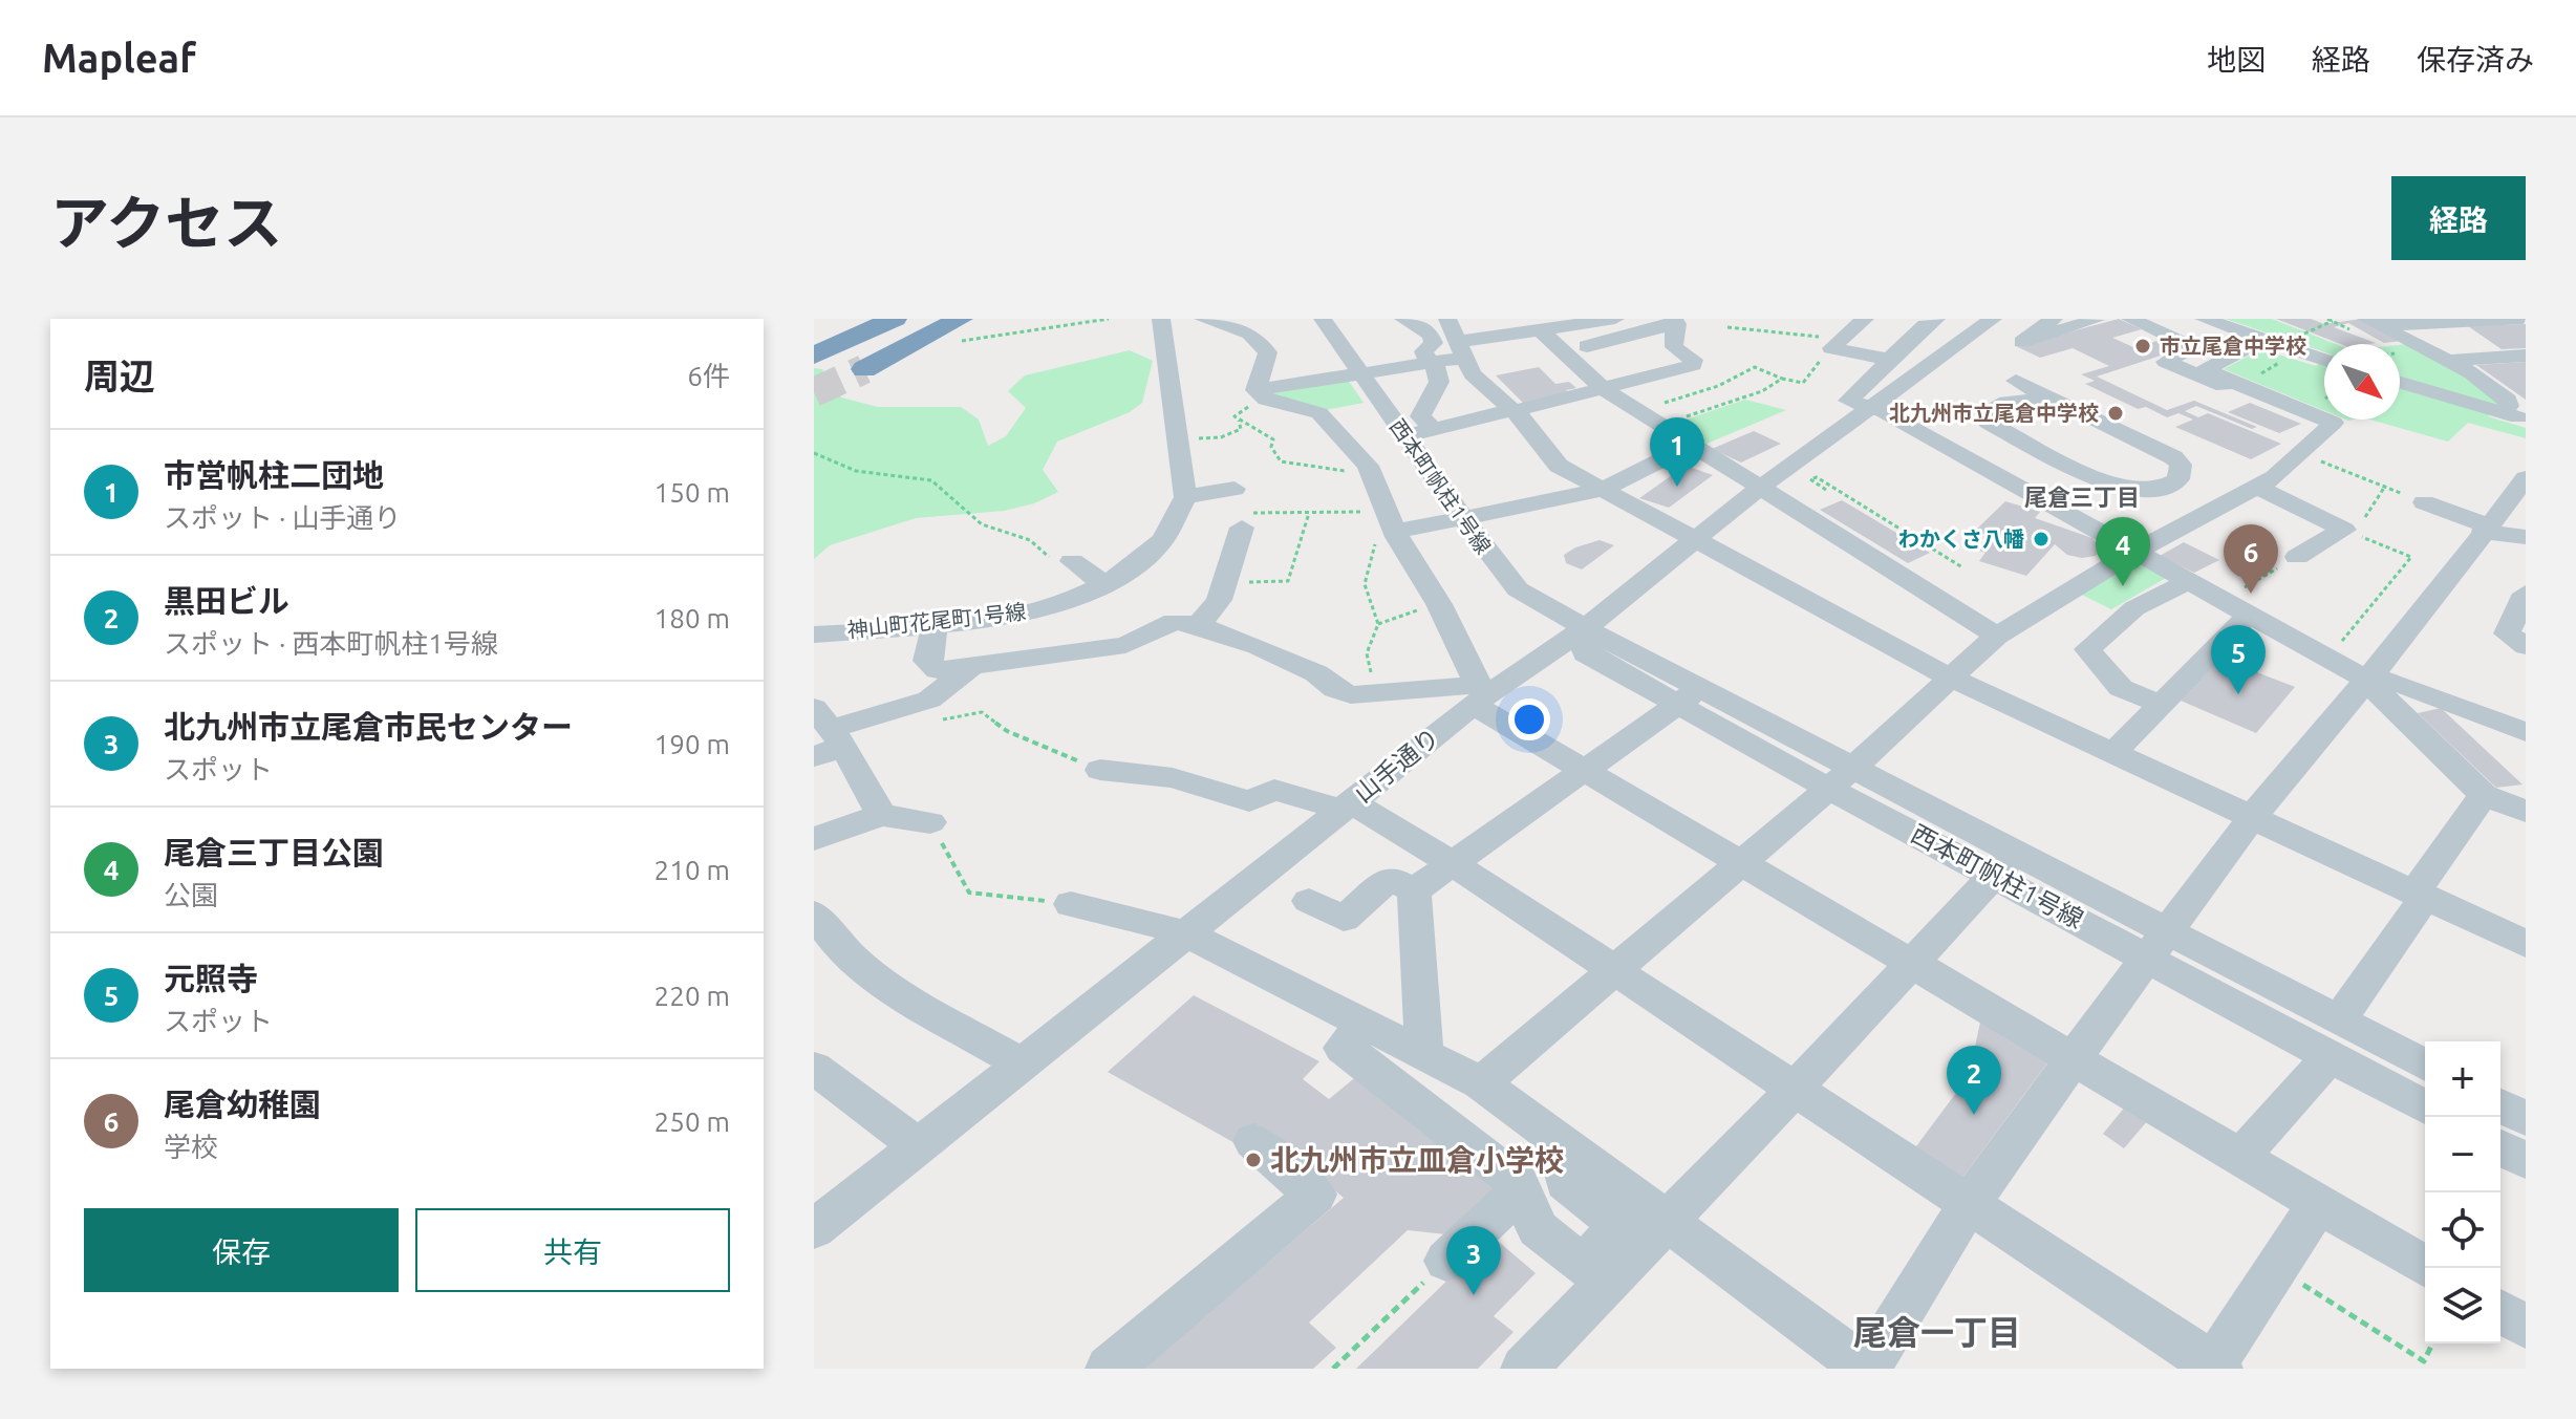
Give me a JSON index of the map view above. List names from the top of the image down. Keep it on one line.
{"streets":{"street":["西本町帆柱1号線","神山町花尾町1号線","山手通り"]},"crossings":[["西本町帆柱1号線","山手通り"]],"districts":["尾倉三丁目","尾倉一丁目"],"places":["市立尾倉中学校","北九州市立尾倉中学校","わかくさ八幡","北九州市立皿倉小学校"],"north":"bottom right","page":{"header":"Mapleaf","nav":["地図","経路","保存済み"],"title":"アクセス","buttons":["経路",["保存","共有"]],"heading":["周辺","6件"],"pins":["1","4","6","5","2","3"],"list":[{"mark":"1","name":"市営帆柱二団地","note":"スポット · 山手通り","value":"150 m"},{"mark":"2","name":"黒田ビル","note":"スポット · 西本町帆柱1号線","value":"180 m"},{"mark":"3","name":"北九州市立尾倉市民センター","note":"スポット","value":"190 m"},{"mark":"4","name":"尾倉三丁目公園","note":"公園","value":"210 m"},{"mark":"5","name":"元照寺","note":"スポット","value":"220 m"},{"mark":"6","name":"尾倉幼稚園","note":"学校","value":"250 m"}],"map_buttons":["+","−"]}}
